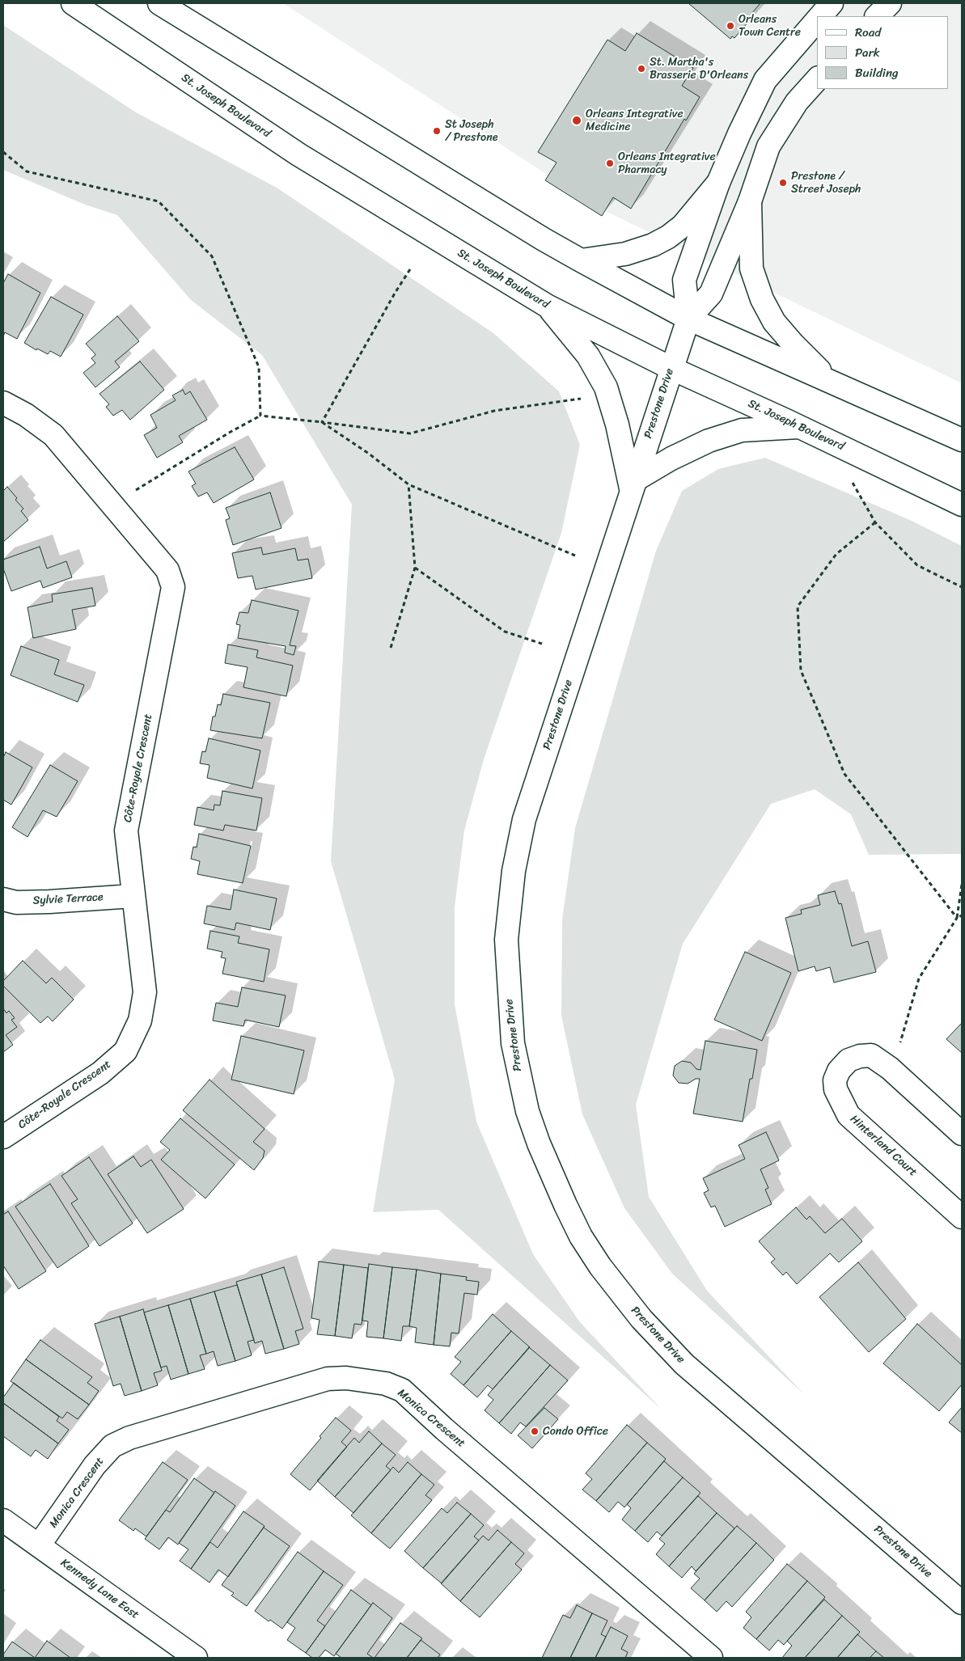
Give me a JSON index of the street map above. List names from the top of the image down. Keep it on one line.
{"streets":{"street":["St. Joseph Boulevard","Prestone Drive","Côte-Royale Crescent","Sylvie Terrace","Hinterland Court","Monica Crescent","Kennedy Lane East"]},"crossings":[["St. Joseph Boulevard","Prestone Drive"],["Côte-Royale Crescent","Sylvie Terrace"],["Monica Crescent","Kennedy Lane East"]],"places":["Orleans Town Centre","St. Martha's Brasserie D'Orleans","Orleans Integrative Medicine","St Joseph / Prestone","Orleans Integrative Pharmacy","Prestone / Street Joseph","Condo Office"],"legend":["Road","Park","Building"]}
